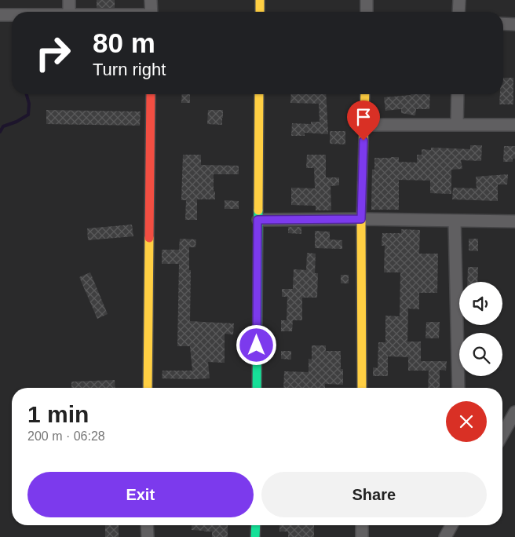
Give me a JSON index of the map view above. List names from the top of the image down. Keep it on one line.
{"page":{"turn":["80 m","Turn right"],"heading":["1 min","200 m · 06:28"],"buttons":["Exit","Share"]}}
